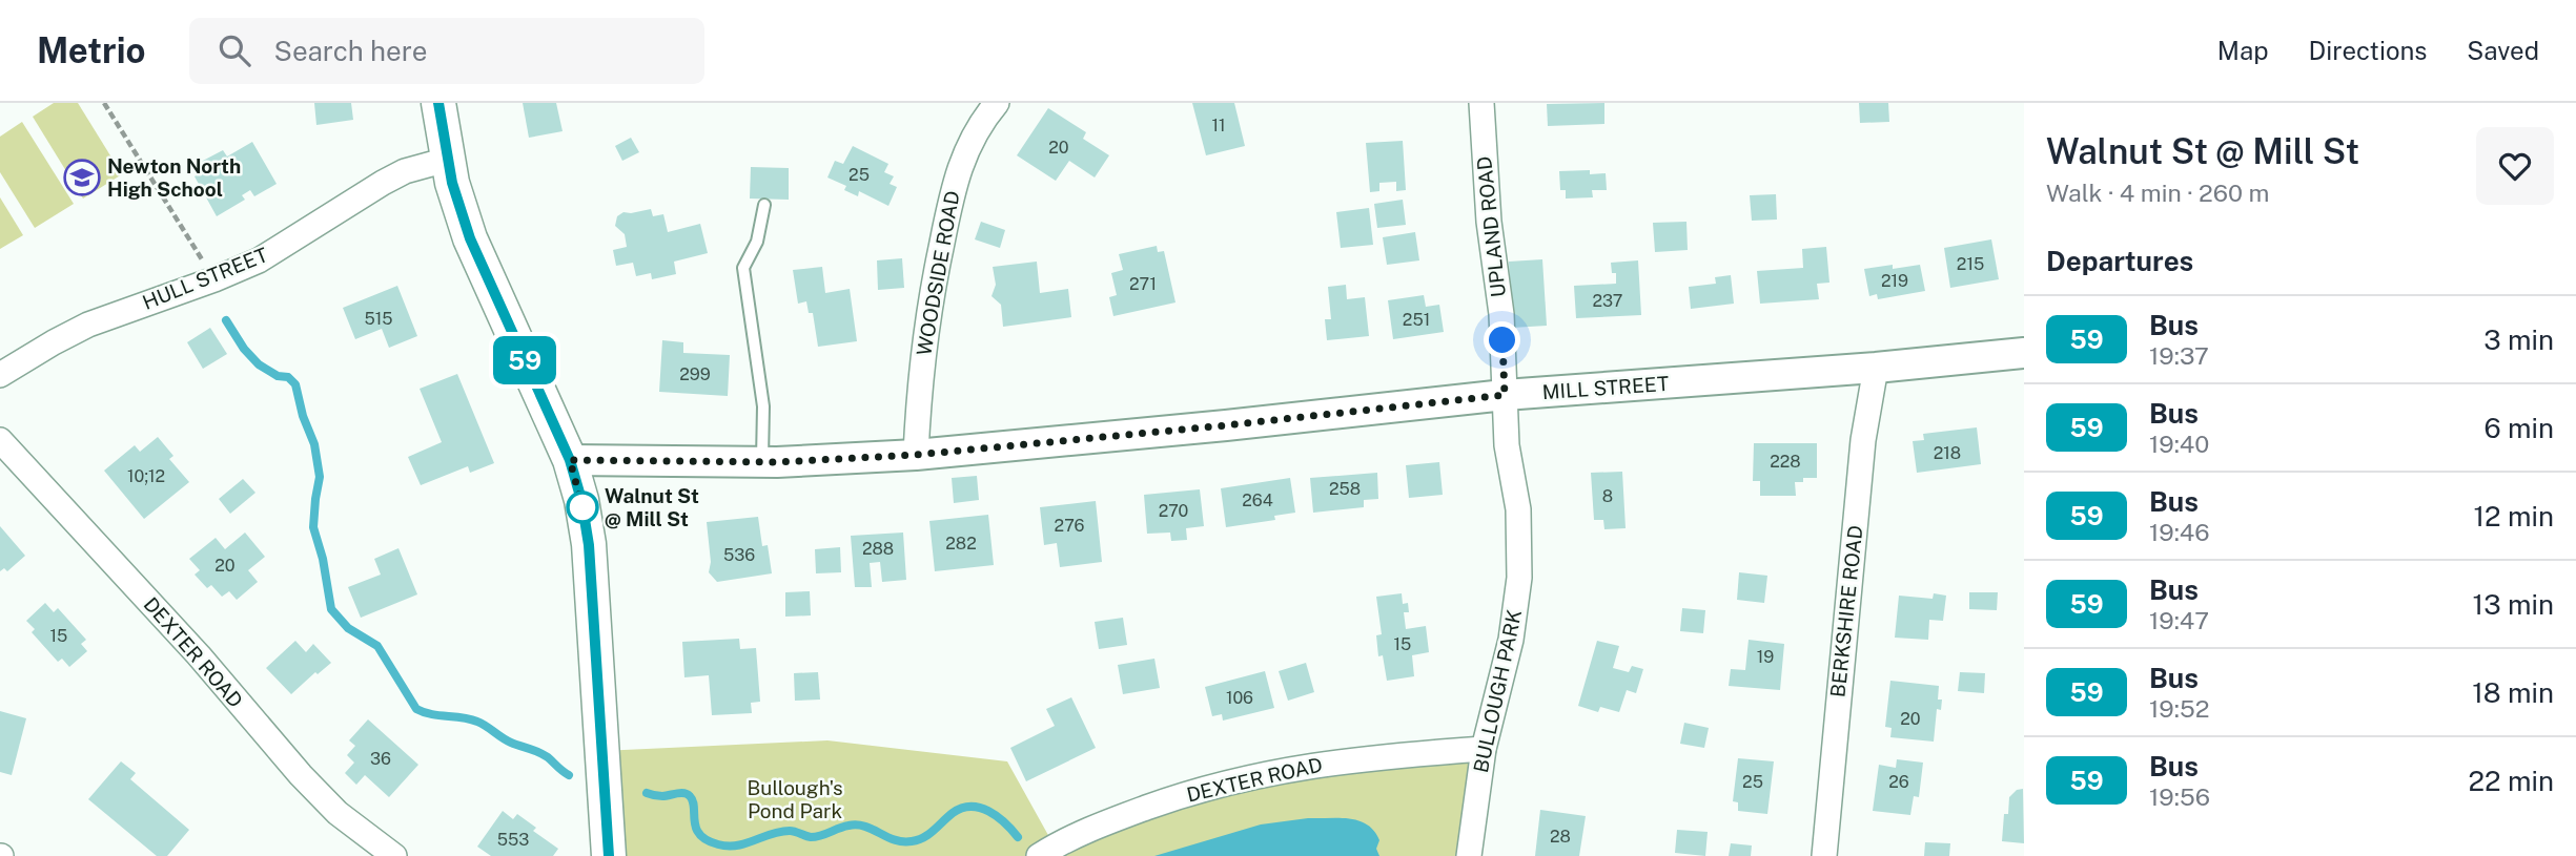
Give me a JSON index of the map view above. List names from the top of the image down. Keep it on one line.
{"streets":{"street":["UPLAND ROAD","WOODSIDE ROAD","HULL STREET","MILL STREET","BERKSHIRE ROAD","DEXTER ROAD","BULLOUGH PARK"]},"crossings":[["UPLAND ROAD","MILL STREET"],["UPLAND ROAD","BULLOUGH PARK"],["WOODSIDE ROAD","MILL STREET"],["MILL STREET","BERKSHIRE ROAD"],["MILL STREET","BULLOUGH PARK"],["DEXTER ROAD","BULLOUGH PARK"]],"parks":["Bullough's Pond Park"],"places":{"school or university":["Newton North High School"],"other":["Walnut St @ Mill St"]},"lines":["bus line 59"],"house_numbers":["11","20","25","215","219","271","237","515","251","299","218","228","10;12","258","8","264","270","276","282","288","536","20","15","15","19","106","20","36","25","26","28","553"],"page":{"header":"Metrio","search":"Search here","nav":["Map","Directions","Saved"],"on_map":"59","heading":[["Walnut St @ Mill St","Walk · 4 min · 260 m"],"Departures"],"list":[{"mark":"59","name":"Bus","note":"19:37","value":"3 min"},{"mark":"59","name":"Bus","note":"19:40","value":"6 min"},{"mark":"59","name":"Bus","note":"19:46","value":"12 min"},{"mark":"59","name":"Bus","note":"19:47","value":"13 min"},{"mark":"59","name":"Bus","note":"19:52","value":"18 min"},{"mark":"59","name":"Bus","note":"19:56","value":"22 min"}]}}
